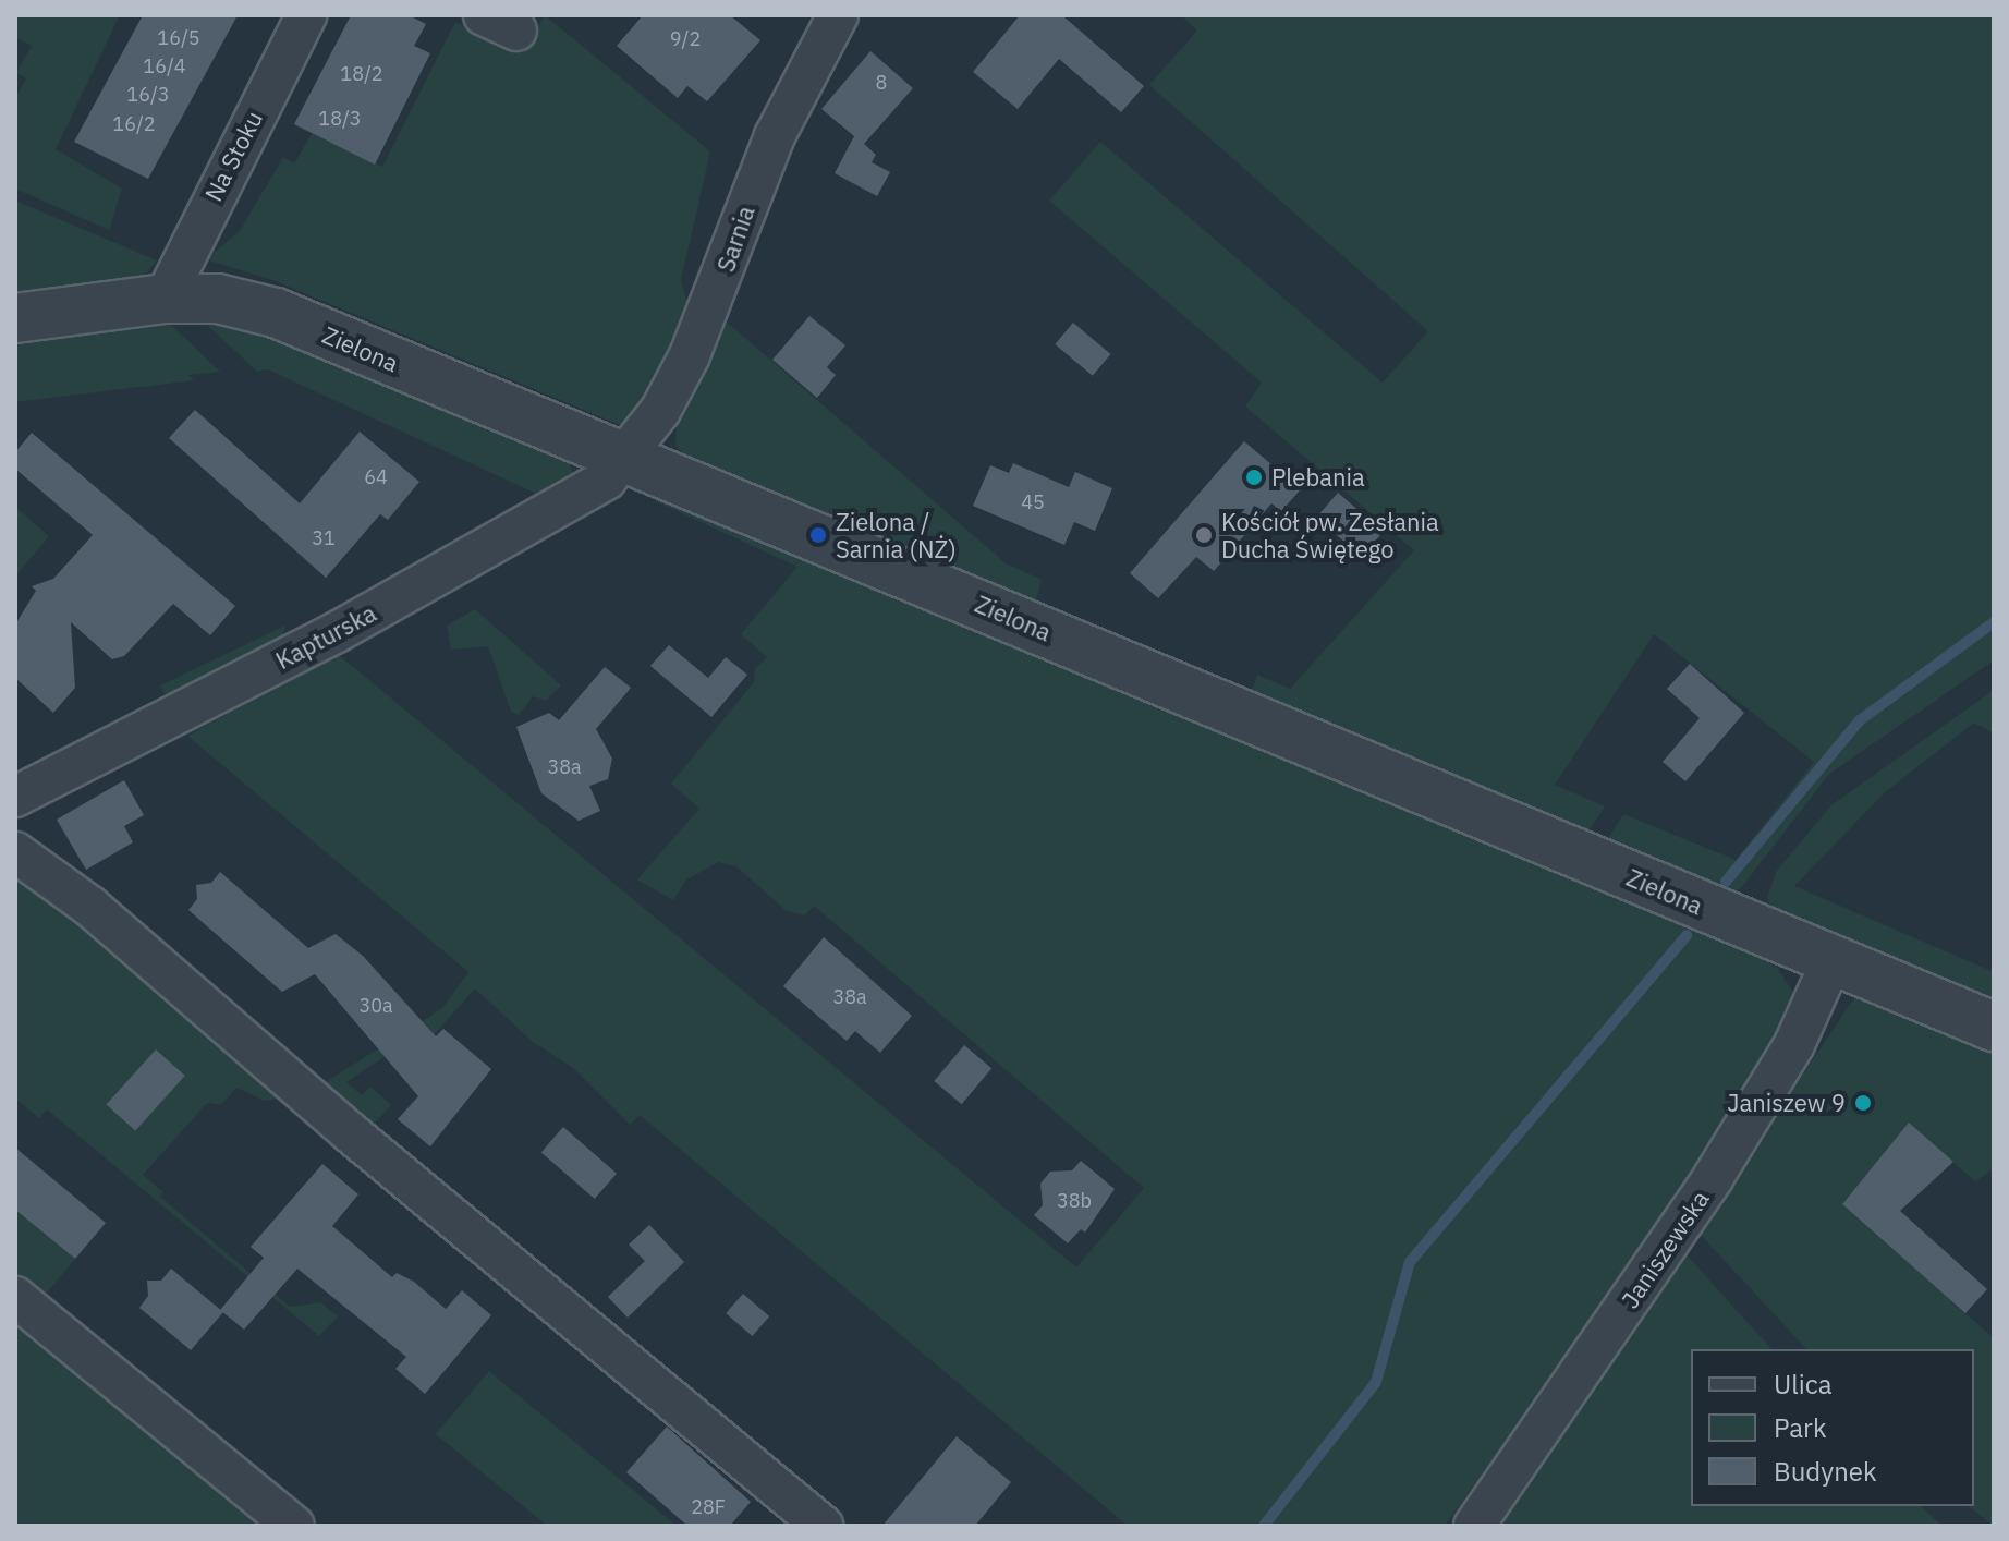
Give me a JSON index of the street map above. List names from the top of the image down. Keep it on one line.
{"streets":{"street":["Na Stoku","Sarnia","Zielona","Kapturska","Janiszewska"]},"crossings":[["Na Stoku","Zielona"],["Sarnia","Zielona"],["Sarnia","Kapturska"],["Zielona","Kapturska"],["Zielona","Janiszewska"]],"places":["Plebania","Zielona / Sarnia (NŻ)","Kościół pw. Zesłania Ducha Świętego","Janiszew 9"],"house_numbers":["16/5","9/2","16/4","18/2","8","16/3","18/3","16/2","64","45","31","38a","38a","30a","38b","28F"],"legend":["Ulica","Park","Budynek"]}
